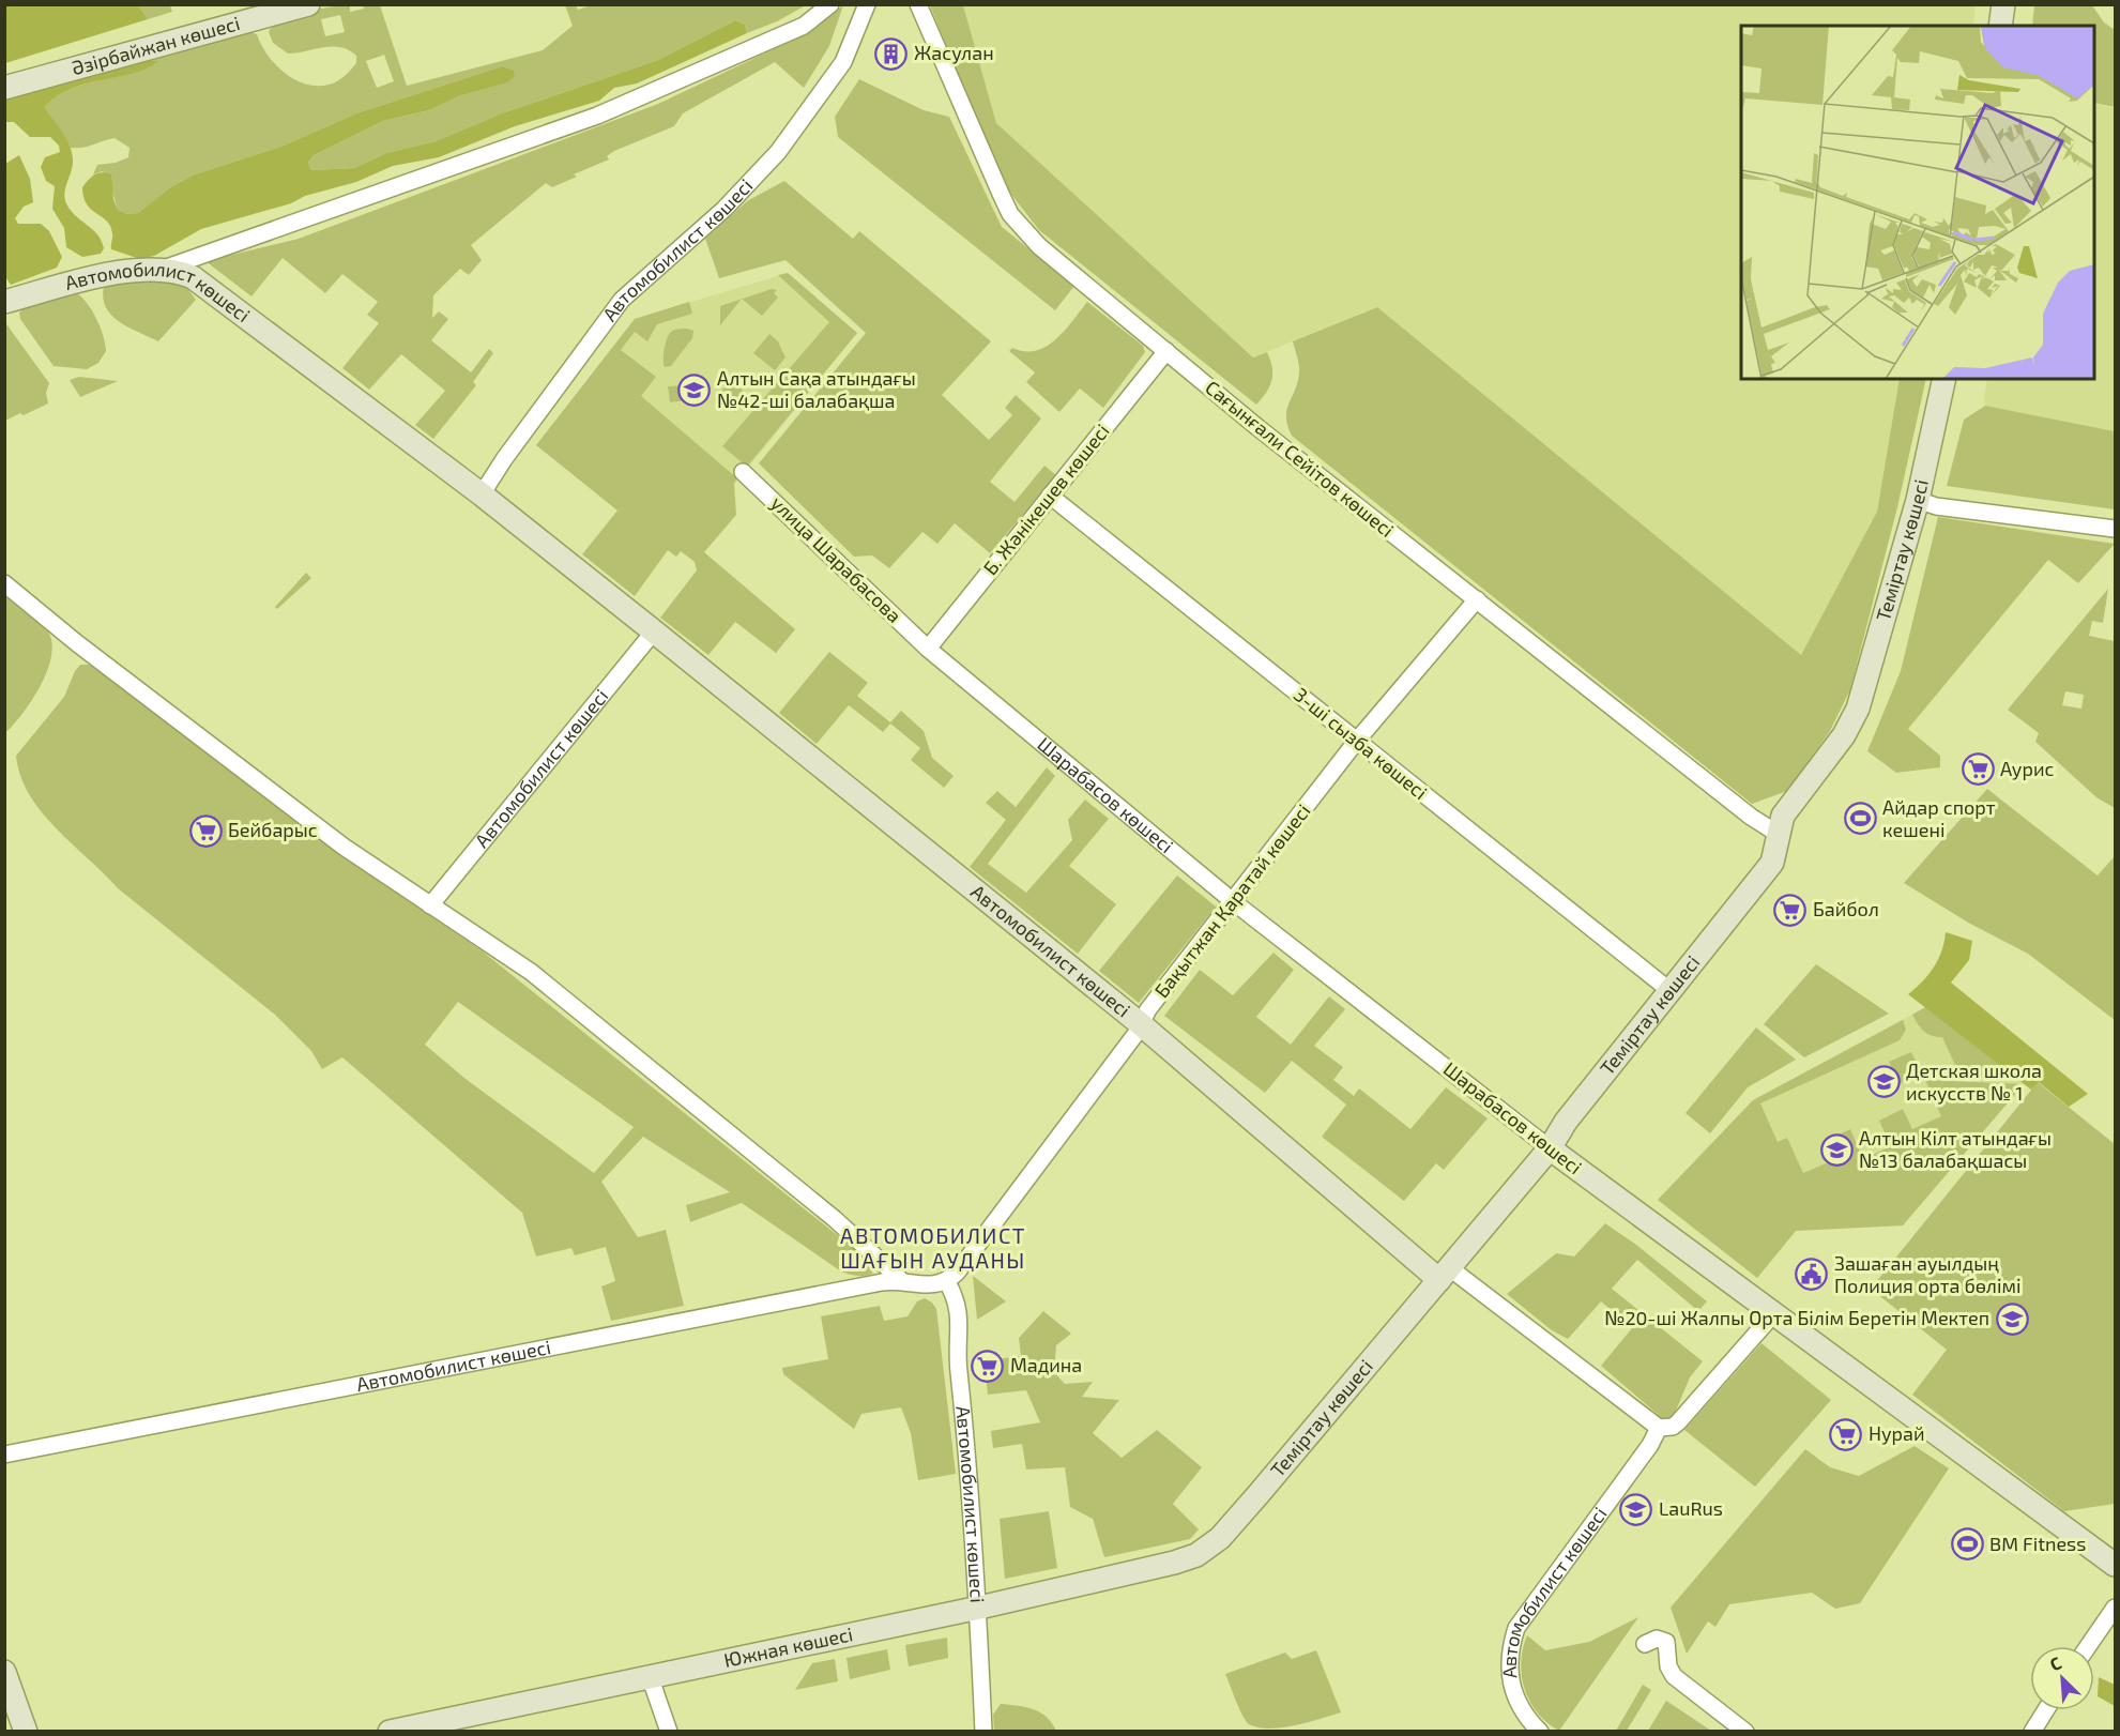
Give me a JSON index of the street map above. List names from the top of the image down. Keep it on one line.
{"streets":{"street":["Әзірбайжан көшесі","Автомобилист көшесі","Сағынғали Сейітов көшесі","Б. Жәнікешев көшесі","Теміртау көшесі","улица Шарабасова","3-ші сызба көшесі","Шарабасов көшесі","Бақытжан Қаратай көшесі","Южная көшесі"]},"crossings":[["Автомобилист көшесі","Теміртау көшесі"],["Автомобилист көшесі","Бақытжан Қаратай көшесі"],["Автомобилист көшесі","Южная көшесі"],["Сағынғали Сейітов көшесі","Б. Жәнікешев көшесі"],["Сағынғали Сейітов көшесі","Теміртау көшесі"],["Сағынғали Сейітов көшесі","Бақытжан Қаратай көшесі"],["Б. Жәнікешев көшесі","улица Шарабасова"],["Б. Жәнікешев көшесі","3-ші сызба көшесі"],["Б. Жәнікешев көшесі","Шарабасов көшесі"],["Теміртау көшесі","3-ші сызба көшесі"],["Теміртау көшесі","Шарабасов көшесі"],["Теміртау көшесі","Южная көшесі"],["улица Шарабасова","Шарабасов көшесі"],["3-ші сызба көшесі","Бақытжан Қаратай көшесі"],["Шарабасов көшесі","Бақытжан Қаратай көшесі"]],"districts":["АВТОМОБИЛИСТ ШАҒЫН АУДАНЫ"],"places":{"building":["Жасулан"],"school or university":["Алтын Сақа атындағы №42-ші балабақша","Детская школа искусств № 1","Алтын Кілт атындағы №13 балабақшасы","№20-ші Жалпы Орта Білім Беретін Мектеп","LauRus"],"supermarket":["Аурис","Бейбарыс","Байбол","Мадина","Нурай"],"sports":["Айдар спорт кешені","BM Fitness"],"public building":["Зашаған ауылдың Полиция орта бөлімі"]},"north":"top left"}
